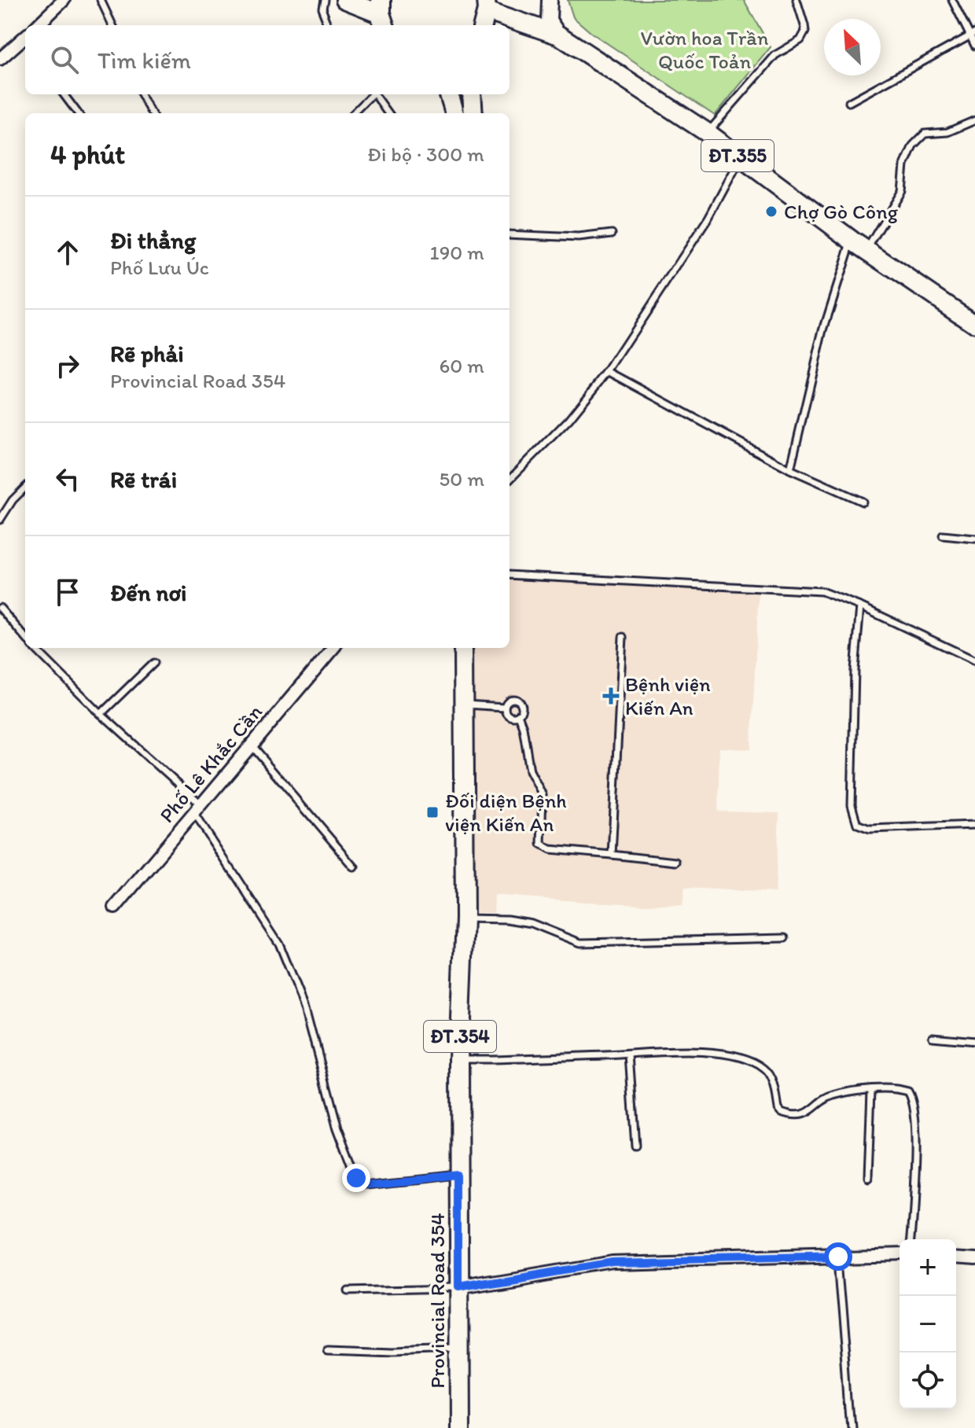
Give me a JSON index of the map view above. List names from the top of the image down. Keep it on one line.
{"streets":{"main road":["ĐT.355","ĐT.354","Provincial Road 354"],"street":["Phố Lê Khắc Cần"]},"parks":["Vườn hoa Trần Quốc Toản"],"places":{"other":["Chợ Gò Công"],"health":["Bệnh viện Kiến An"],"transit":["Đối diện Bệnh viện Kiến An"]},"north":"top left","page":{"search":"Tìm kiếm","heading":["4 phút","Đi bộ · 300 m"],"list":[["Đi thẳng","Phố Lưu Úc","190 m"],["Rẽ phải","Provincial Road 354","60 m"],["Rẽ trái","50 m"],"Đến nơi"],"map_buttons":["+","−"]}}
